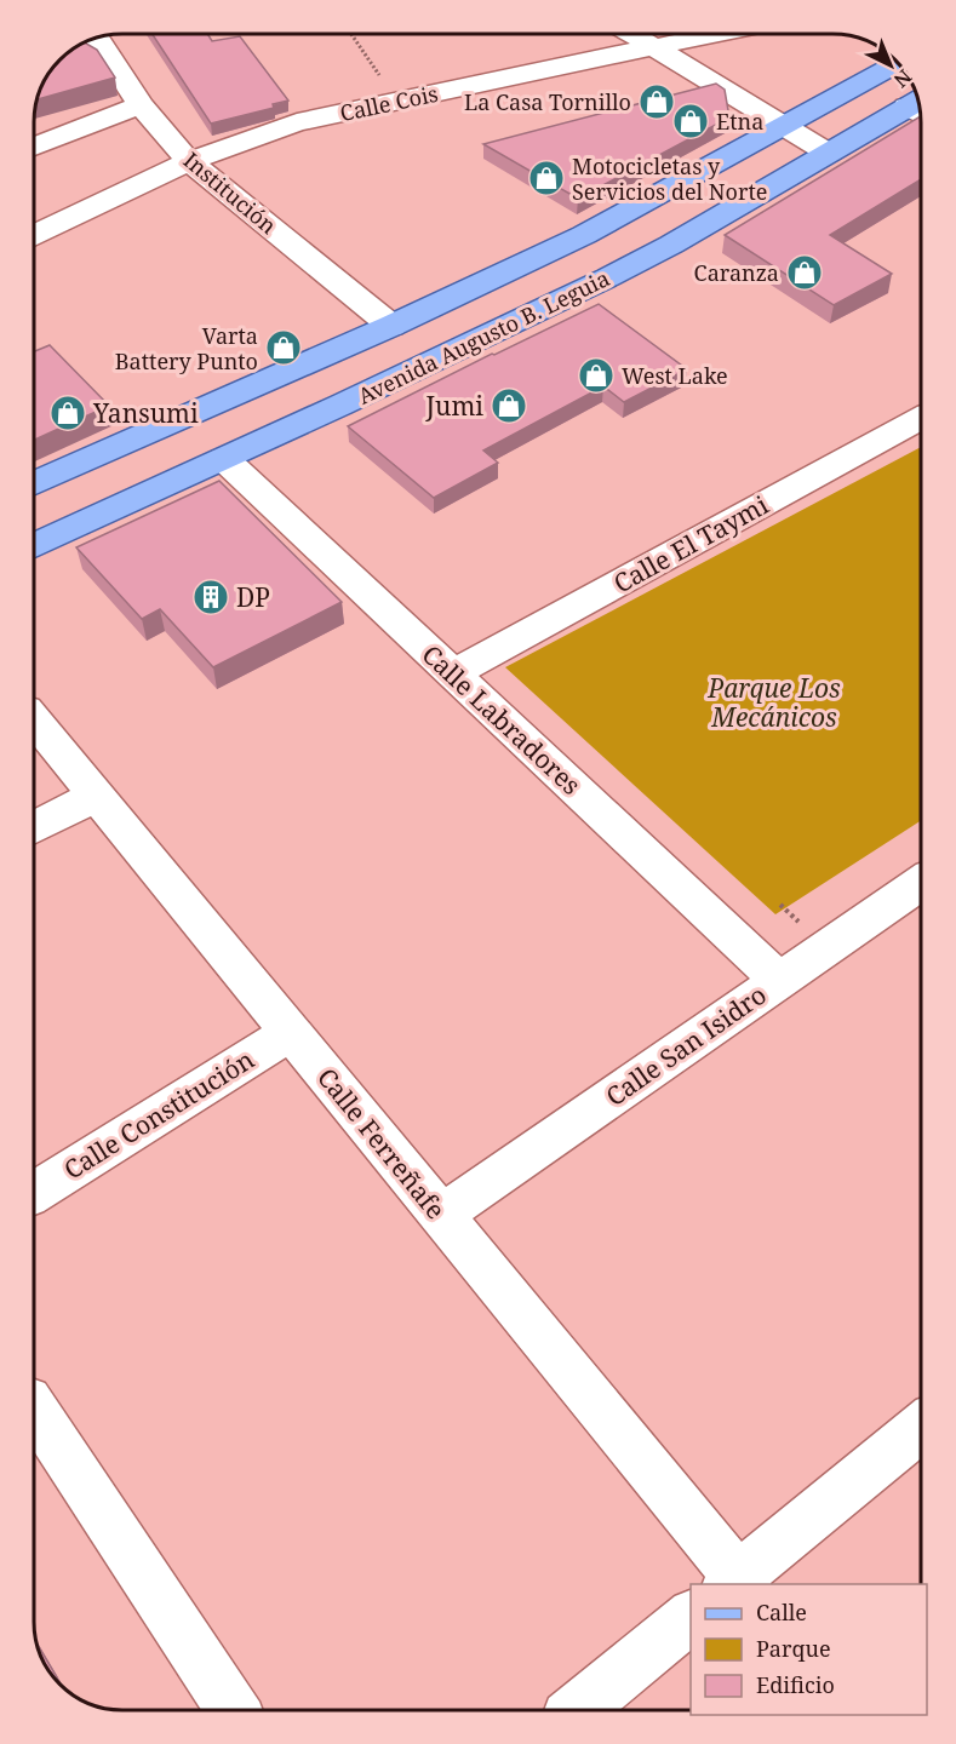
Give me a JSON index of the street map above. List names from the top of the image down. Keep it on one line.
{"streets":{"main road":["Avenida Augusto B. Leguia"],"street":["Calle Cois","Institución","Calle El Taymi","Calle Labradores","Calle San Isidro","Calle Constitución","Calle Ferreñafe"]},"crossings":[["Calle Cois","Institución"],["Institución","Avenida Augusto B. Leguia"],["Avenida Augusto B. Leguia","Calle Labradores"],["Calle El Taymi","Calle Labradores"],["Calle Labradores","Calle San Isidro"],["Calle San Isidro","Calle Ferreñafe"],["Calle Constitución","Calle Ferreñafe"]],"parks":["Parque Los Mecánicos"],"places":{"shop":["La Casa Tornillo","Etna","Motocicletas y Servicios del Norte","Caranza","Varta Battery Punto","West Lake","Jumi","Yansumi"],"building":["DP"]},"legend":["Calle","Parque","Edificio"],"north":"bottom right"}
